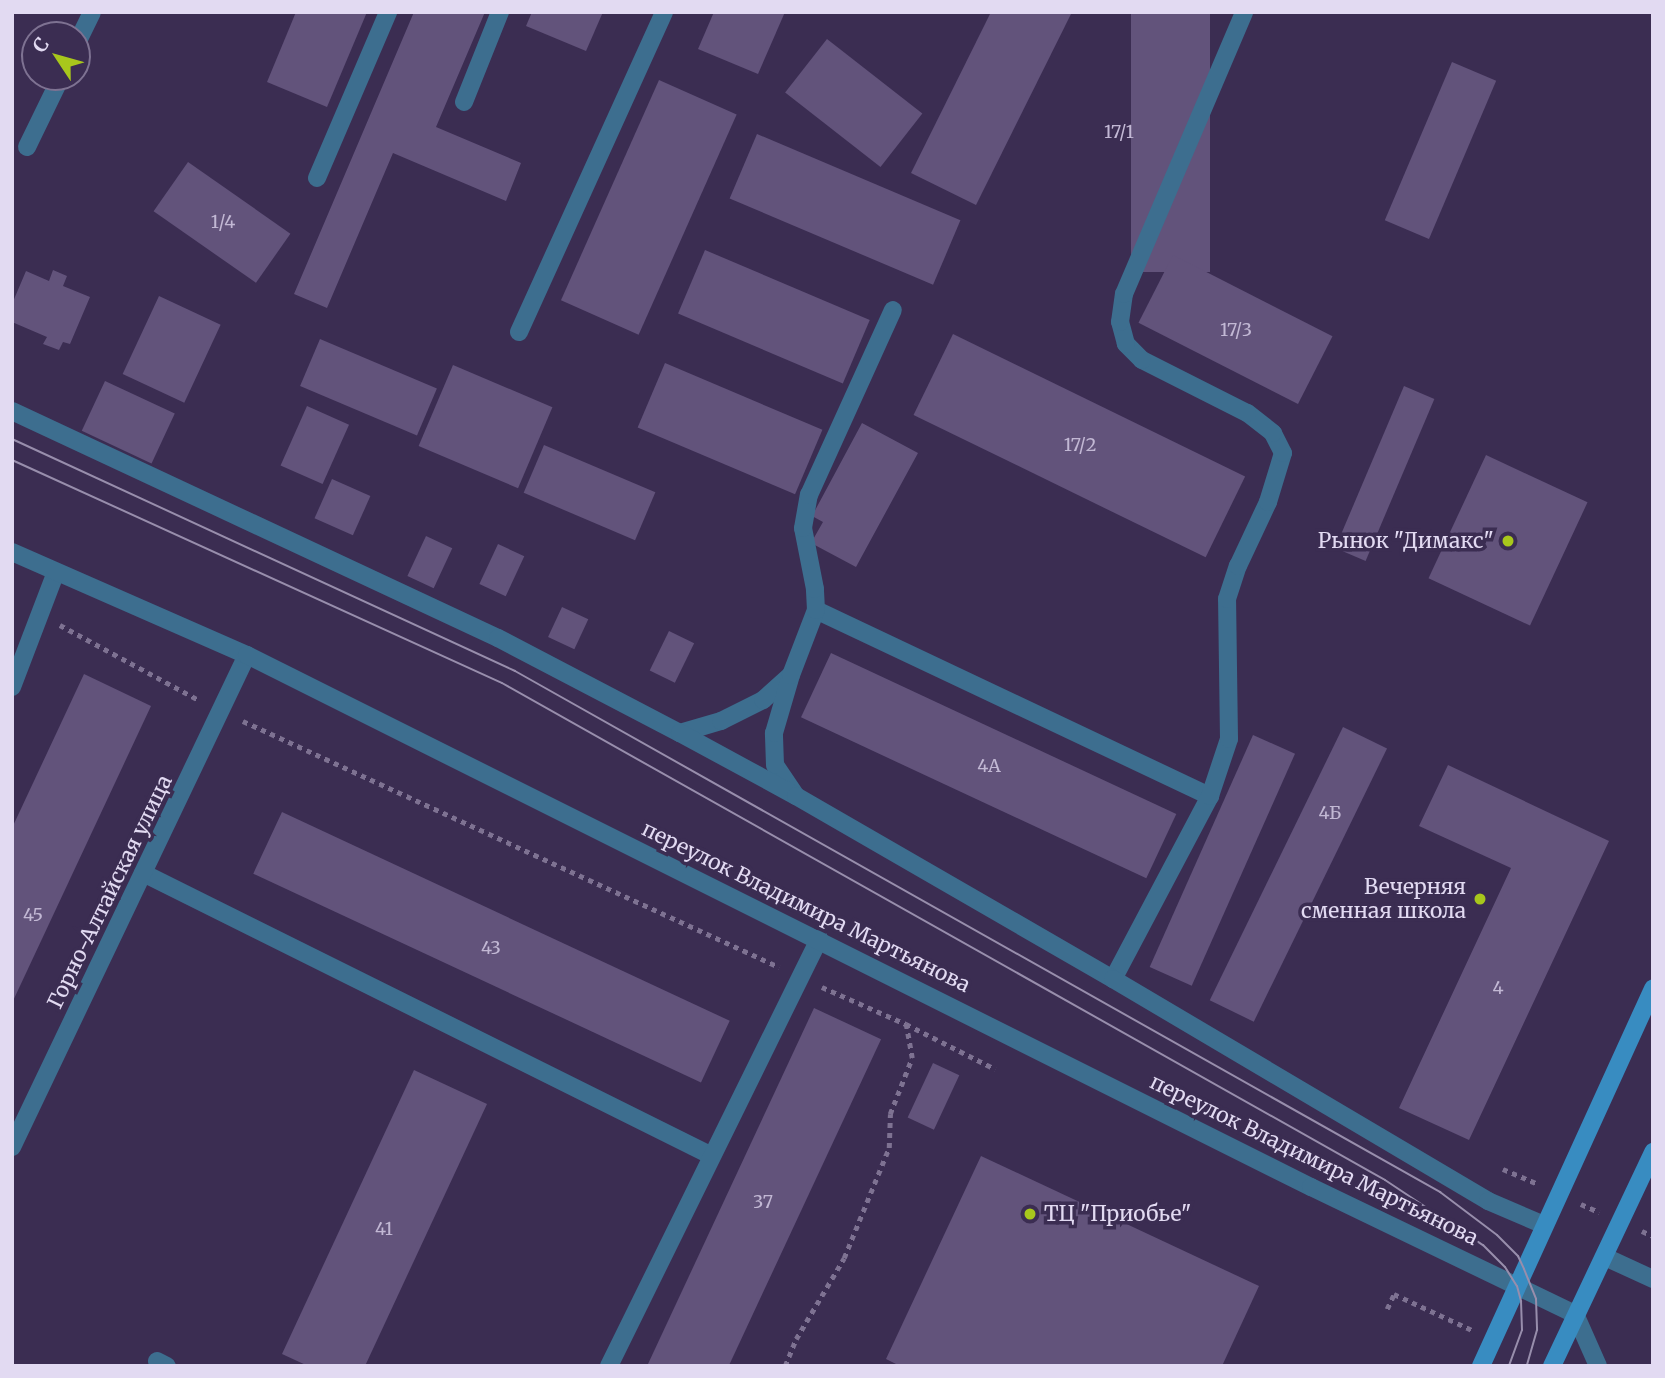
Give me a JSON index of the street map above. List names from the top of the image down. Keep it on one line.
{"streets":{"street":["Горно-Алтайская улица","переулок Владимира Мартьянова"]},"crossings":[["Горно-Алтайская улица","переулок Владимира Мартьянова"]],"places":["Рынок \"Димакс\"","Вечерняя сменная школа","ТЦ \"Приобье\""],"house_numbers":["17/1","1/4","17/3","17/2","4А","4Б","45","43","4","37","41"],"north":"top left"}
